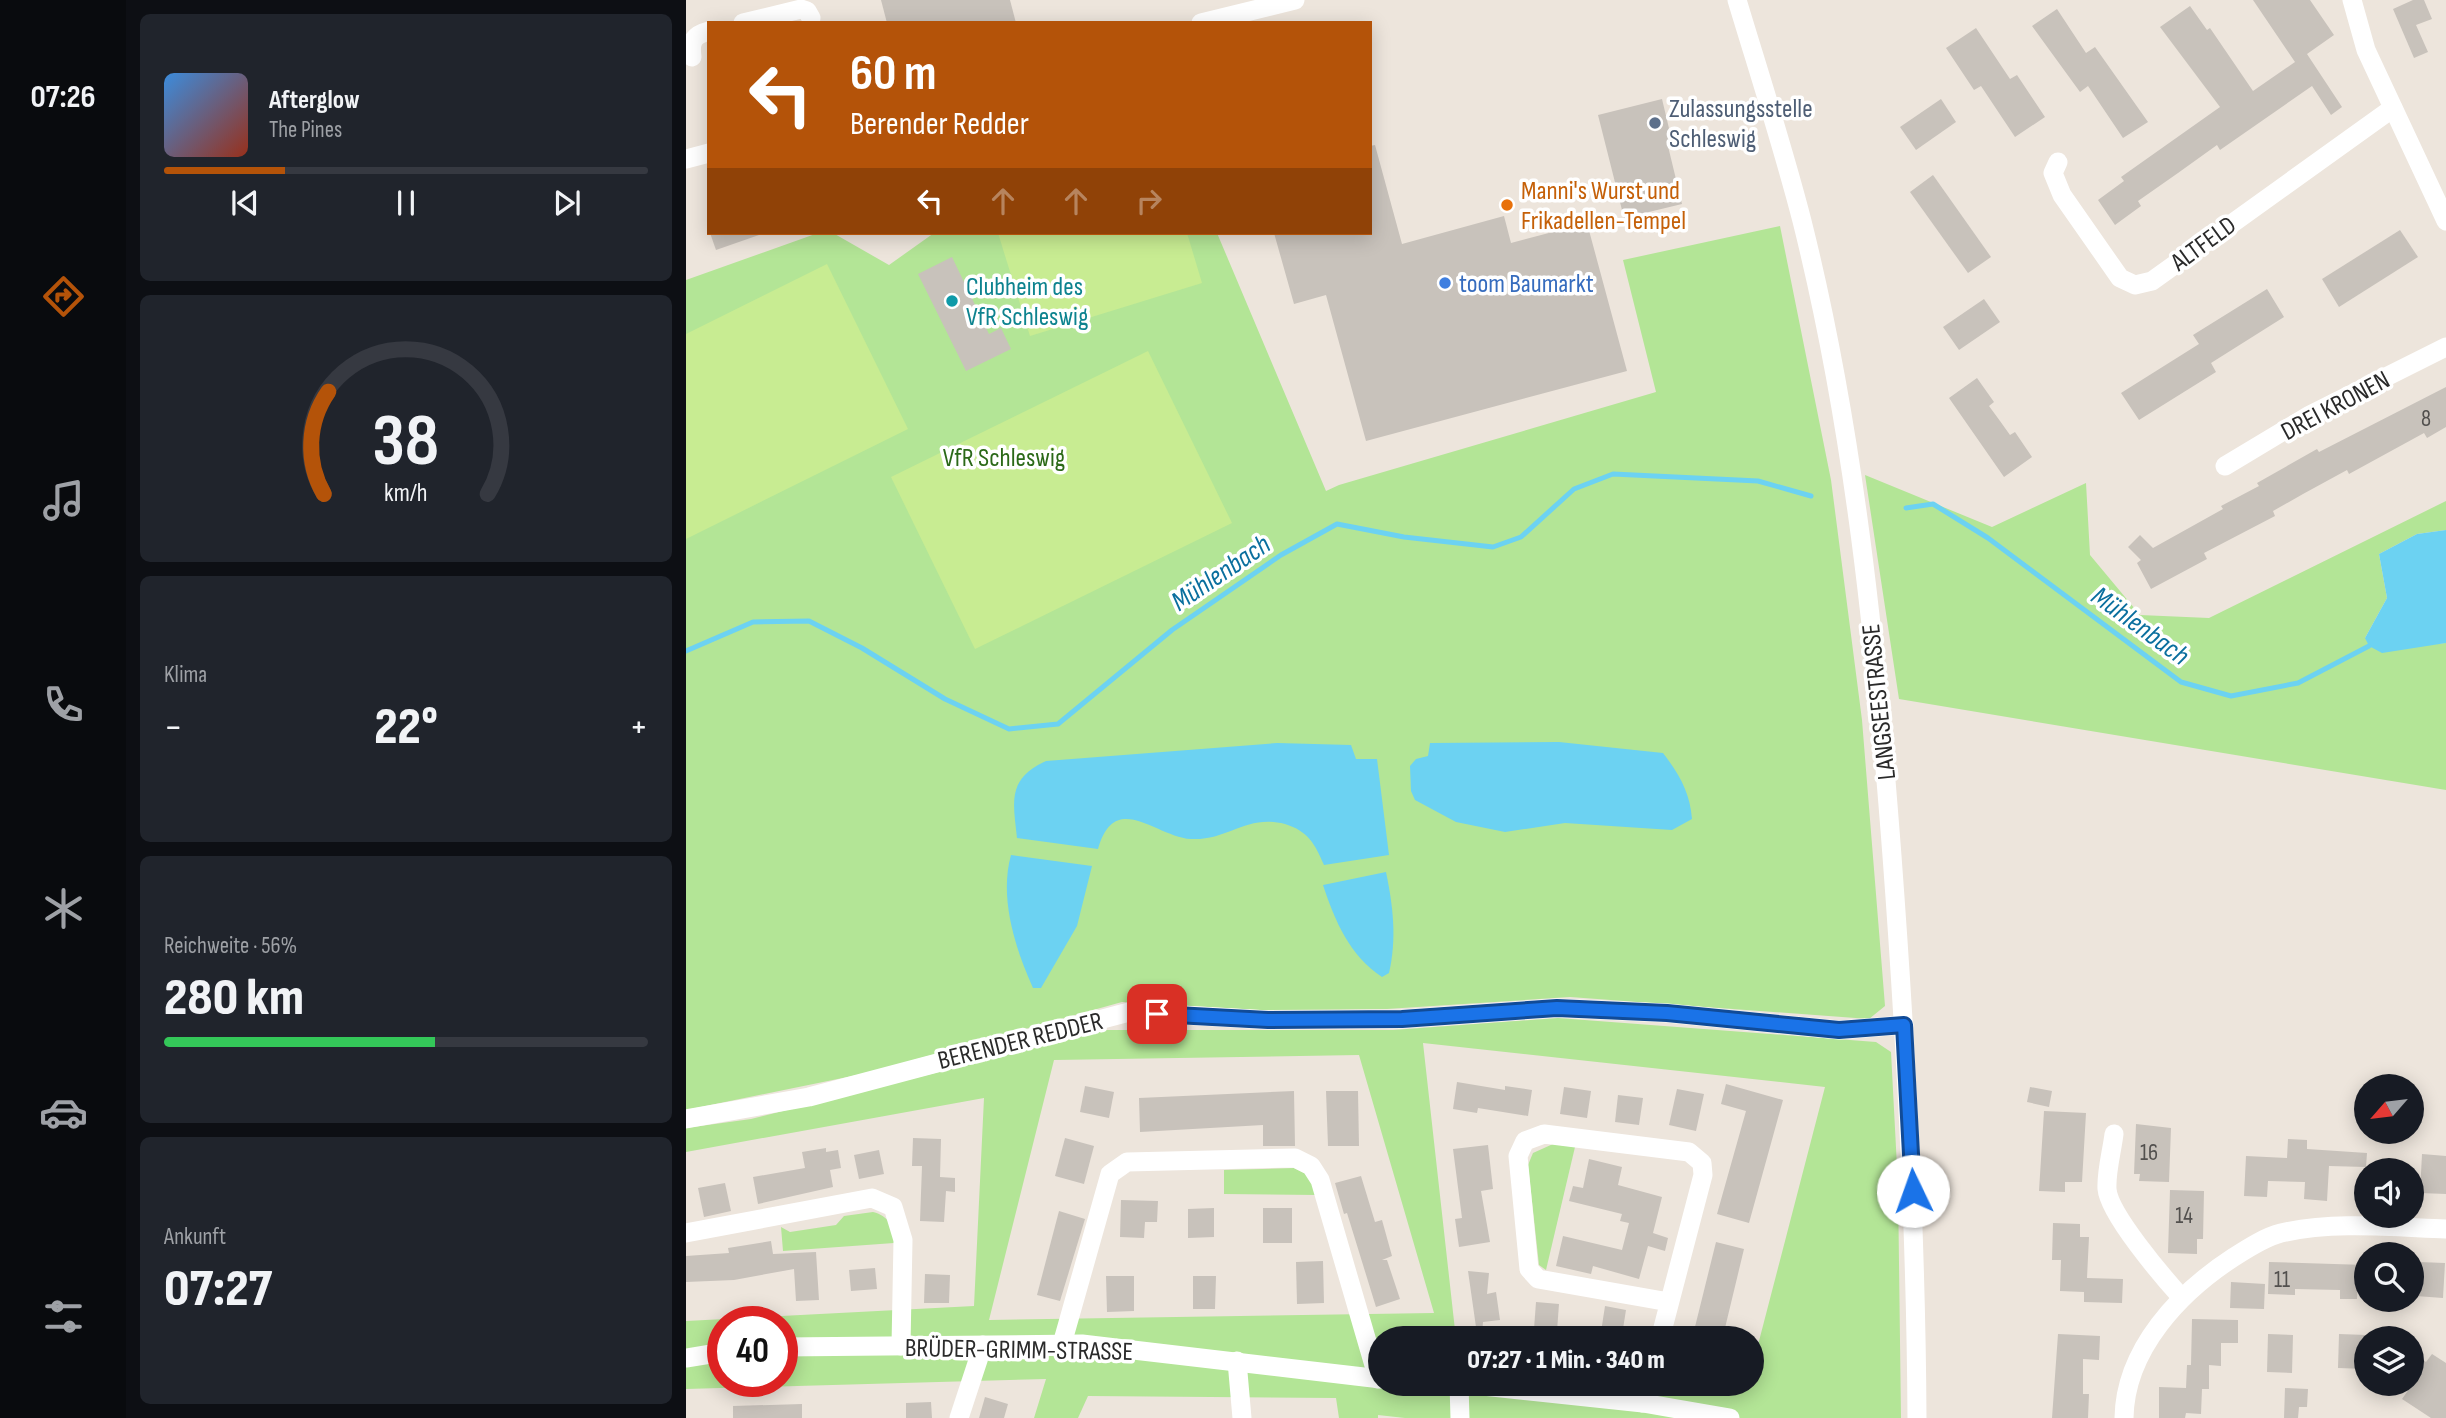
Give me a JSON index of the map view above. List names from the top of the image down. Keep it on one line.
{"streets":{"street":["ALTFELD","DREI KRONEN","LANGSEESTRASSE","BERENDER REDDER","BRÜDER-GRIMM-STRASSE"]},"crossings":[["LANGSEESTRASSE","BERENDER REDDER"]],"water":["Mühlenbach"],"parks":["VfR Schleswig"],"places":["Zulassungsstelle Schleswig","Manni's Wurst und Frikadellen-Tempel","toom Baumarkt","Clubheim des VfR Schleswig"],"house_numbers":["8","16","14","11"],"north":"bottom left","page":{"tabs":"07:26","turn":["60 m","Berender Redder"],"song":["Afterglow","The Pines"],"tile":["Klima",["Reichweite · 56%","280 km"],["Ankunft","07:27"]],"heat":["−","22°","+"],"limit":"40","trip":"07:27 · 1 Min. · 340 m","gauge":["38","km/h"]}}
